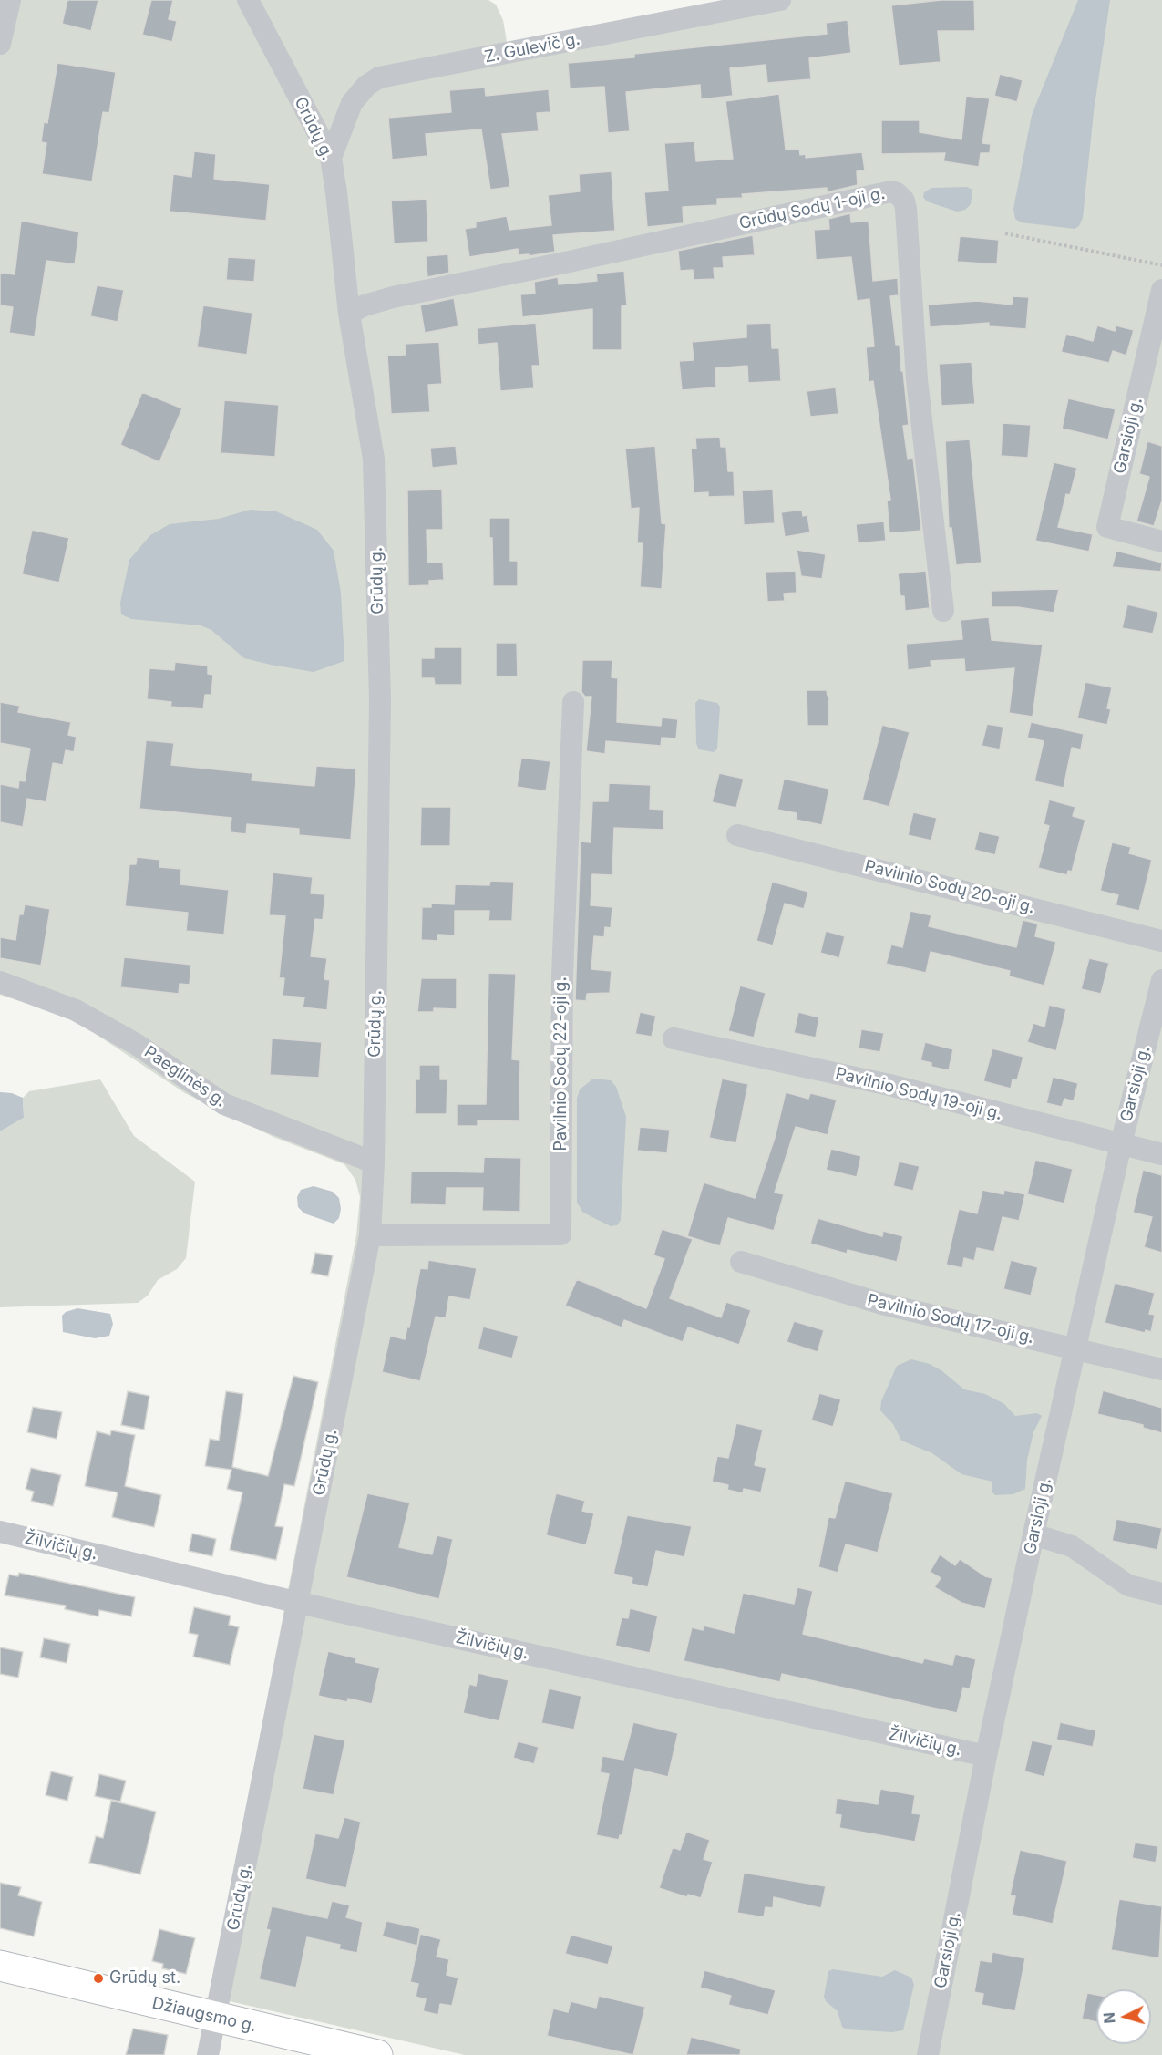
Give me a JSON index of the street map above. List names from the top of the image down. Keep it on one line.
{"streets":{"street":["Z. Gulevič g.","Grūdų g.","Grūdų Sodų 1-oji g.","Garsioji g.","Pavilnio Sodų 20-oji g.","Pavilnio Sodų 22-oji g.","Paeglinės g.","Pavilnio Sodų 19-oji g.","Pavilnio Sodų 17-oji g.","Žilvičių g.","Džiaugsmo g."]},"crossings":[["Z. Gulevič g.","Grūdų g."],["Grūdų g.","Grūdų Sodų 1-oji g."],["Grūdų g.","Pavilnio Sodų 22-oji g."],["Grūdų g.","Paeglinės g."],["Grūdų g.","Žilvičių g."],["Grūdų g.","Džiaugsmo g."],["Garsioji g.","Pavilnio Sodų 19-oji g."],["Garsioji g.","Pavilnio Sodų 17-oji g."],["Garsioji g.","Žilvičių g."]],"places":["Grūdų st."],"north":"left"}
